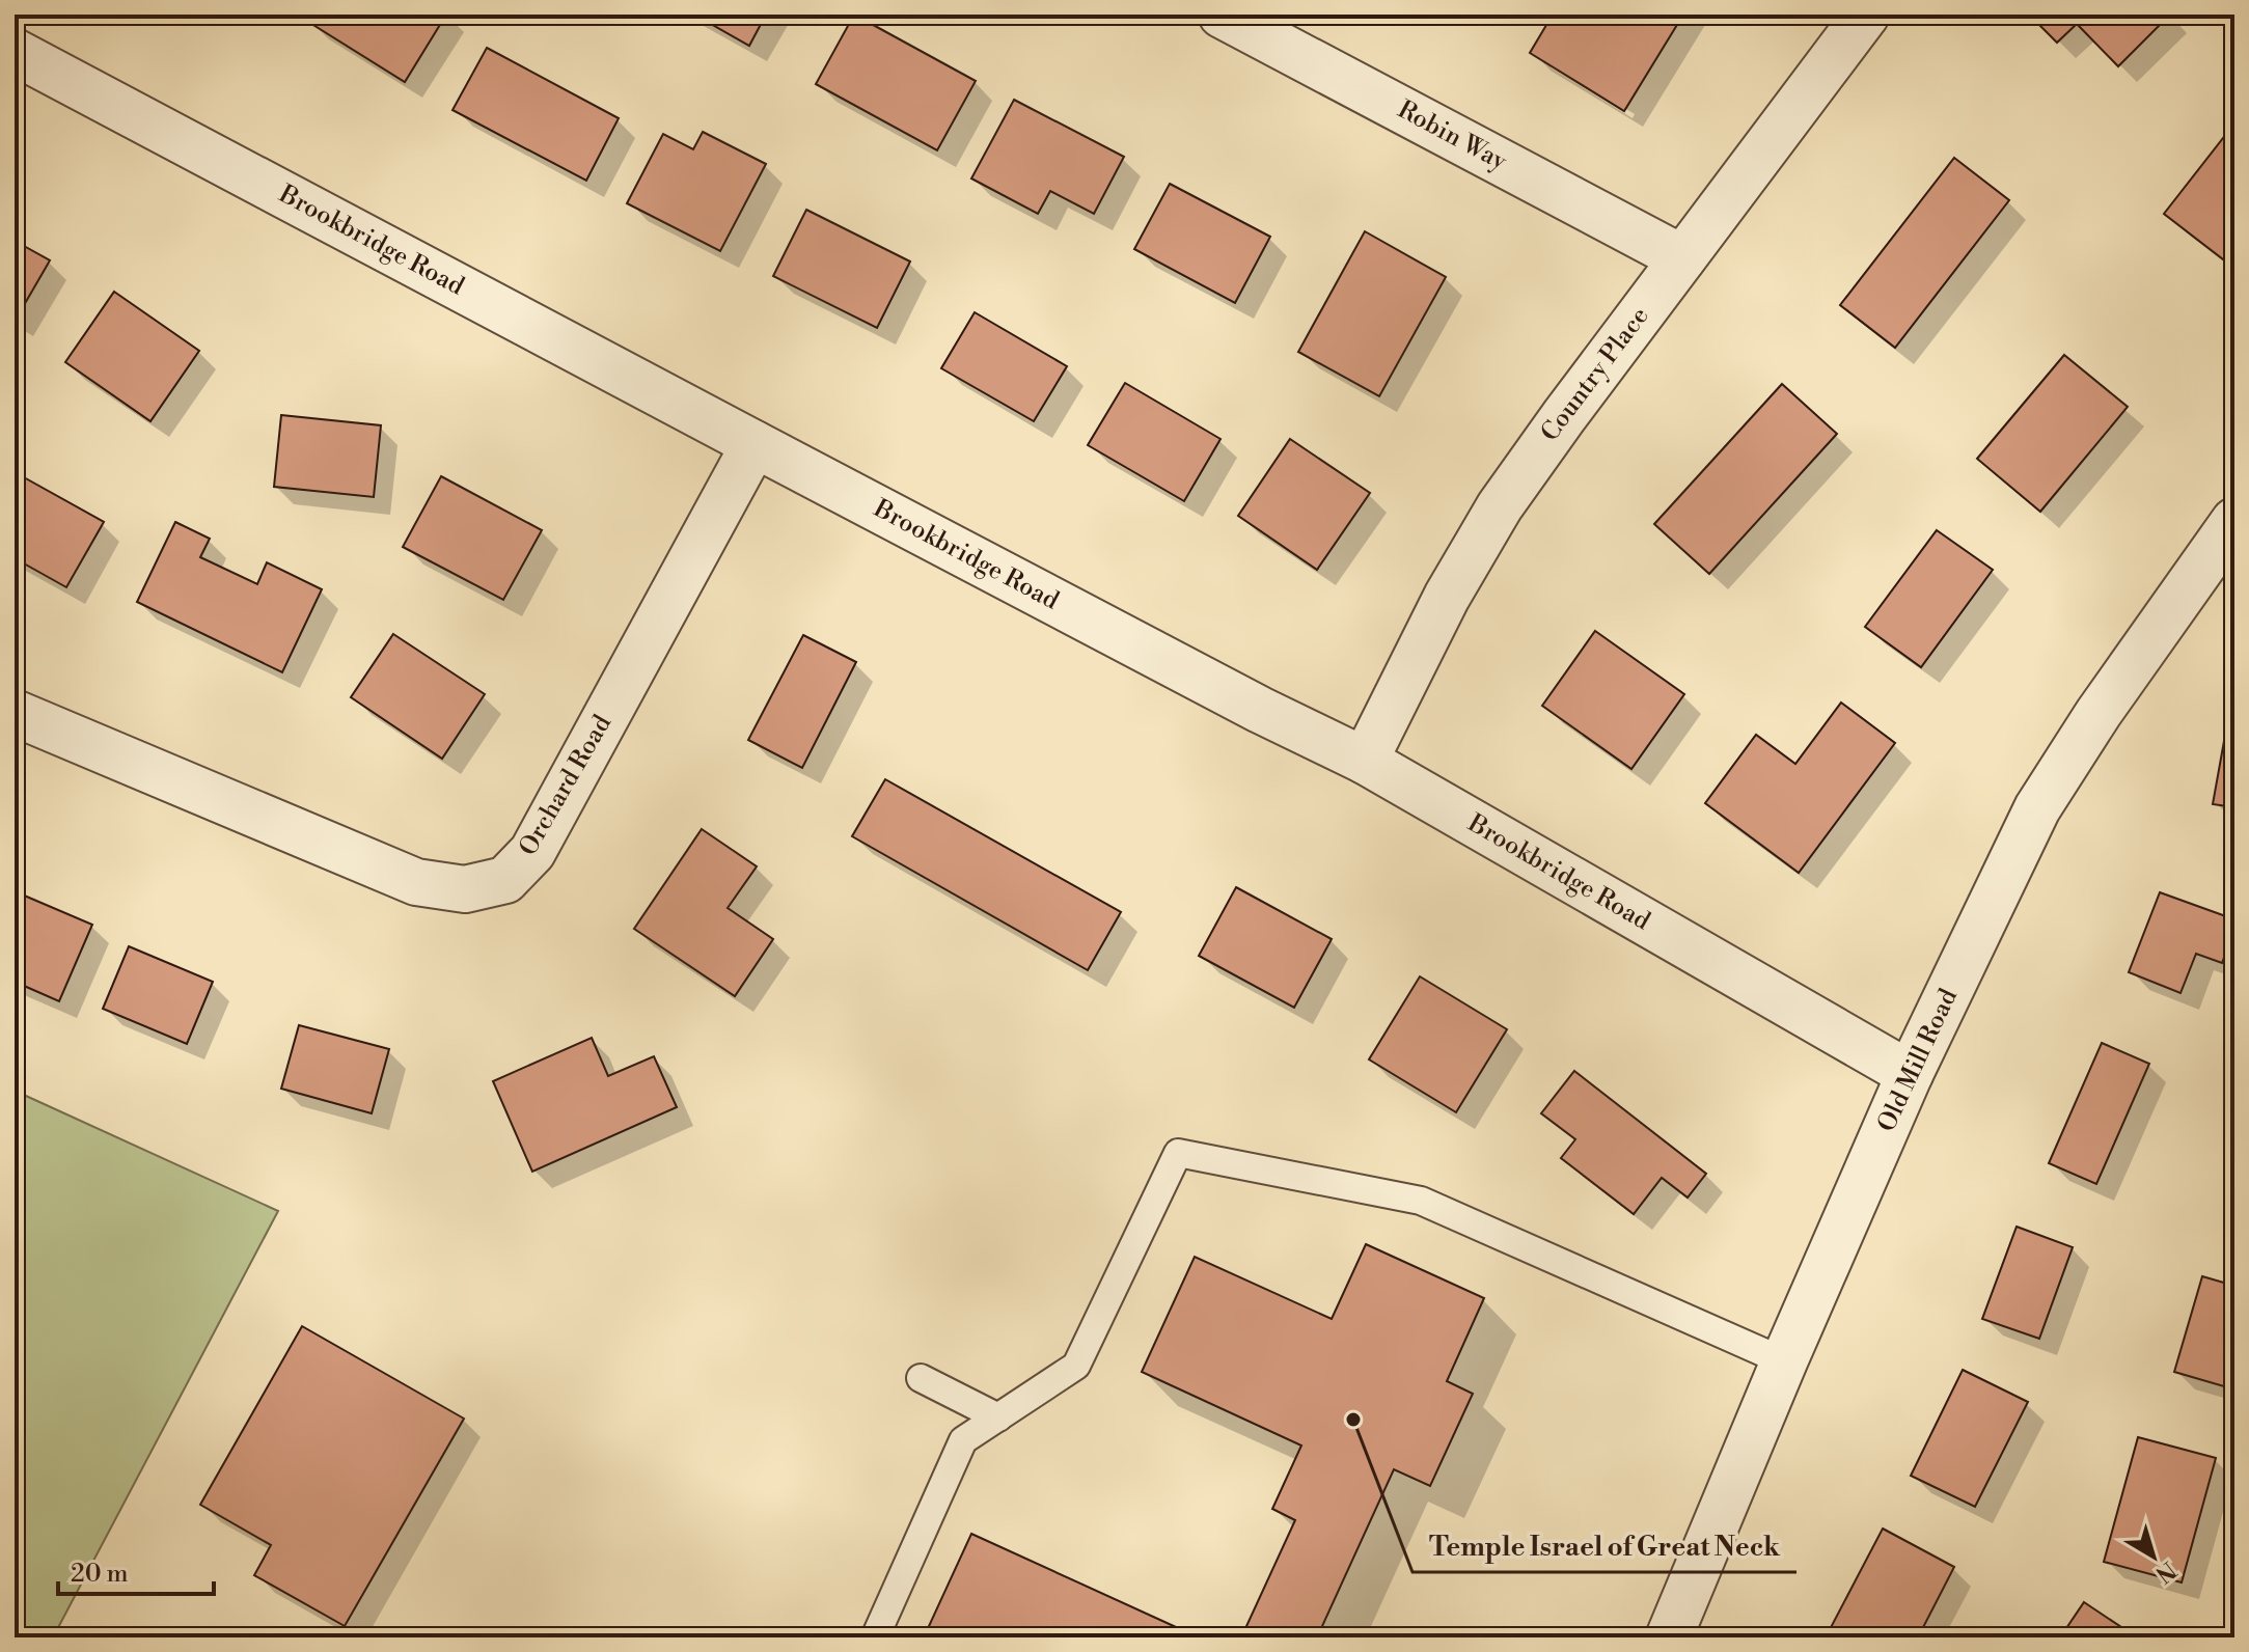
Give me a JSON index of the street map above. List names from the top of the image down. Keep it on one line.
{"streets":{"street":["Robin Way","Brookbridge Road","Country Place","Orchard Road","Old Mill Road"]},"crossings":[["Robin Way","Country Place"],["Brookbridge Road","Country Place"],["Brookbridge Road","Orchard Road"],["Brookbridge Road","Old Mill Road"]],"places":["Temple Israel of Great Neck"],"scale_bar":"20 m","north":"bottom right"}
